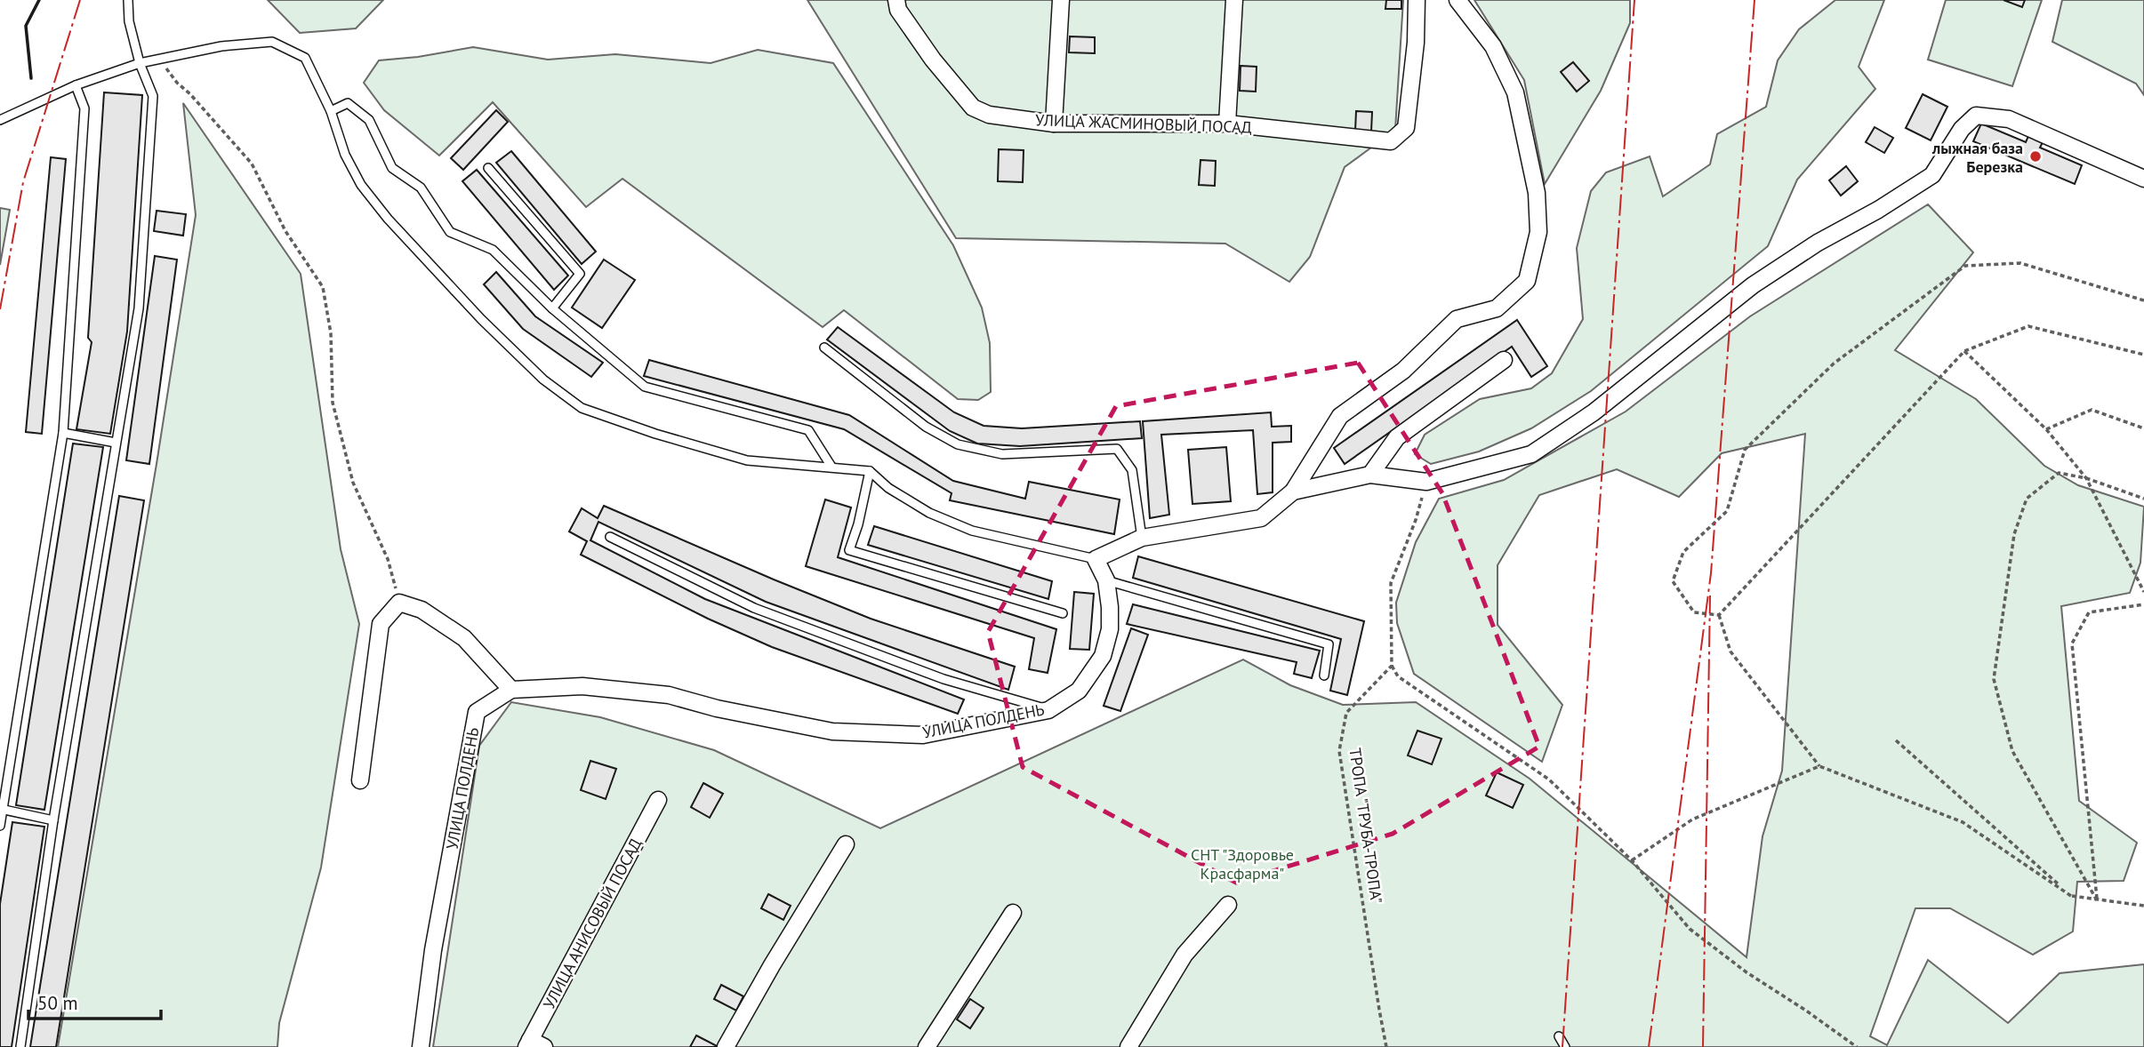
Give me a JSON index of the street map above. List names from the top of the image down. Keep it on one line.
{"streets":{"street":["УЛИЦА ЖАСМИНОВЫЙ ПОСАД","УЛИЦА ПОЛДЕНЬ","УЛИЦА АНИСОВЫЙ ПОСАД"],"path":["ТРОПА \"ТРУБА-ТРОПА\""]},"parks":["СНТ \"Здоровье Красфарма\""],"places":["лыжная база Березка"],"scale_bar":"50 m"}
